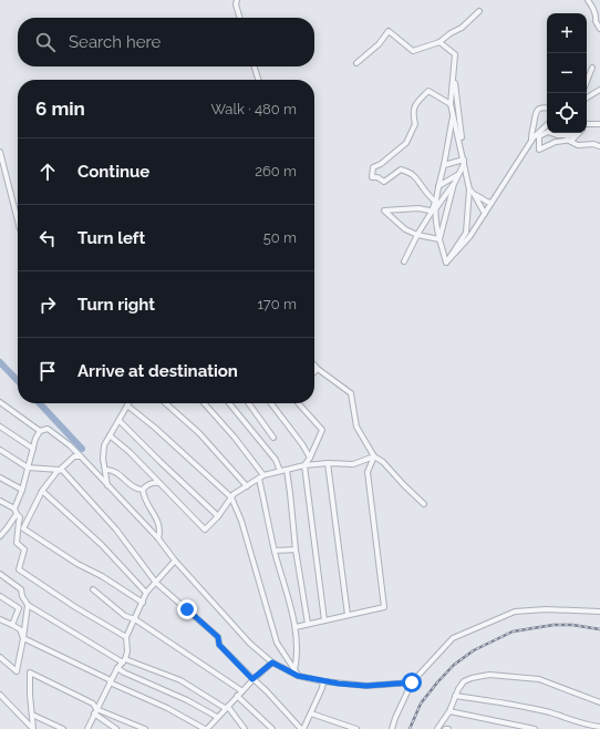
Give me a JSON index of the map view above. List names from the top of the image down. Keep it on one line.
{"page":{"map_buttons":["+","−"],"search":"Search here","heading":["6 min","Walk · 480 m"],"list":[["Continue","260 m"],["Turn left","50 m"],["Turn right","170 m"],"Arrive at destination"]}}
